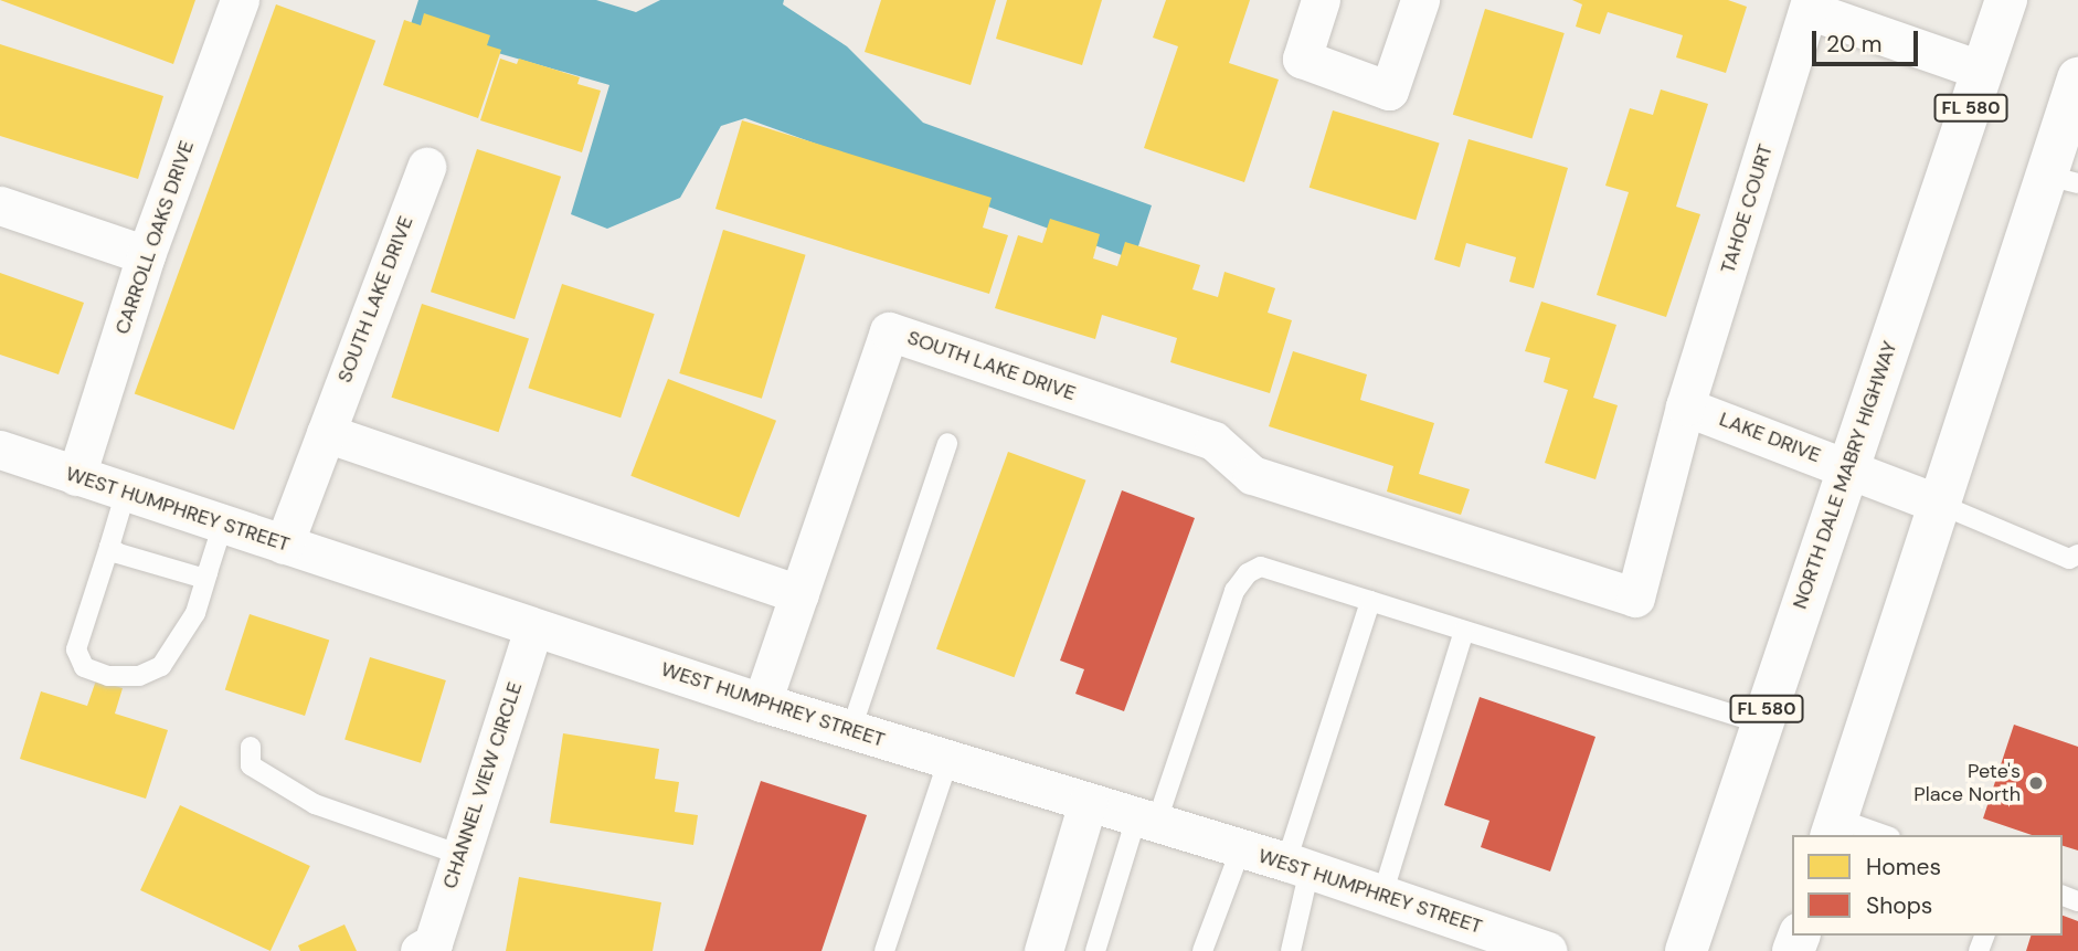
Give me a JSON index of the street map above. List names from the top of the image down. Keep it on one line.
{"streets":{"main road":["FL 580","NORTH DALE MABRY HIGHWAY"],"street":["TAHOE COURT","CARROLL OAKS DRIVE","SOUTH LAKE DRIVE","LAKE DRIVE","WEST HUMPHREY STREET","CHANNEL VIEW CIRCLE"]},"crossings":[["TAHOE COURT","SOUTH LAKE DRIVE"],["TAHOE COURT","LAKE DRIVE"],["CARROLL OAKS DRIVE","WEST HUMPHREY STREET"],["SOUTH LAKE DRIVE","LAKE DRIVE"],["SOUTH LAKE DRIVE","WEST HUMPHREY STREET"],["LAKE DRIVE","NORTH DALE MABRY HIGHWAY"],["WEST HUMPHREY STREET","CHANNEL VIEW CIRCLE"]],"places":["Pete's Place North"],"legend":["Homes","Shops"],"scale_bar":"20 m"}
